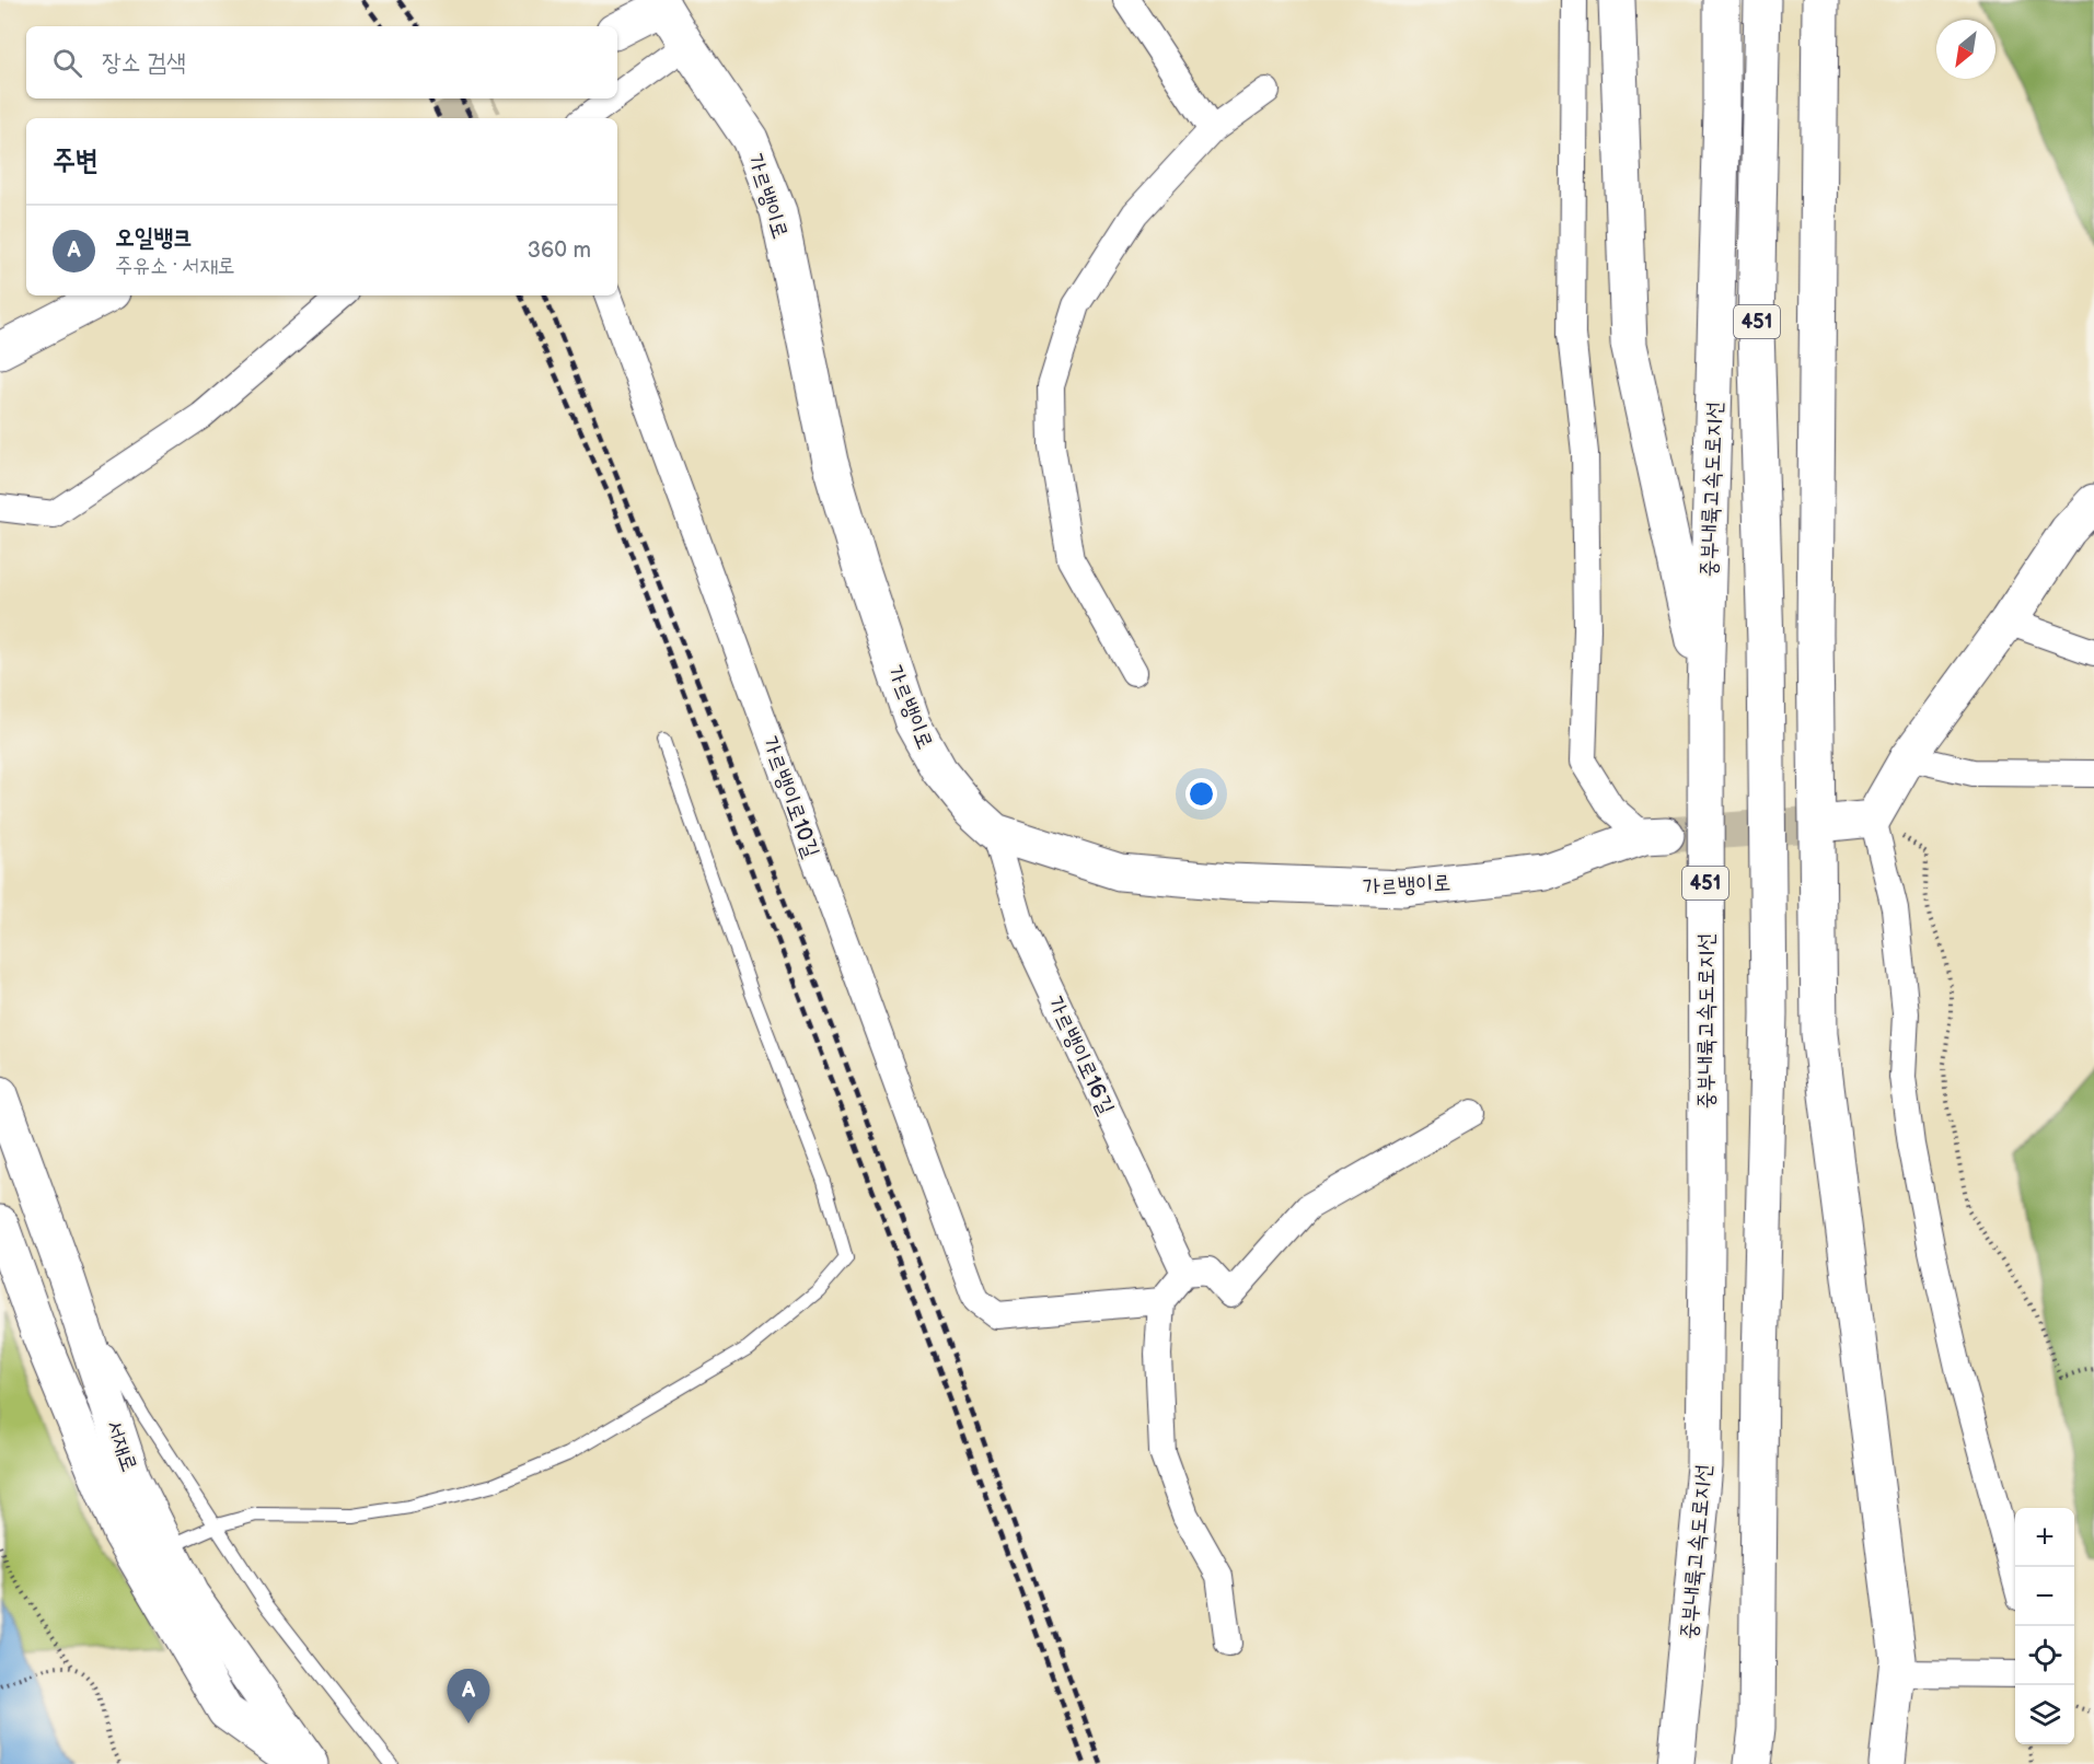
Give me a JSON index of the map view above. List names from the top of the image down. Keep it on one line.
{"streets":{"main road":["가르뱅이로","451","중부내륙고속도로지선","서재로"],"street":["가르뱅이로10길","가르뱅이로16길"]},"crossings":[["가르뱅이로","가르뱅이로16길"]],"north":"bottom left","page":{"search":"장소 검색","heading":"주변","list":[{"mark":"A","name":"오일뱅크","note":"주유소 · 서재로","value":"360 m"}],"map_buttons":["+","−"],"pins":"A"}}
